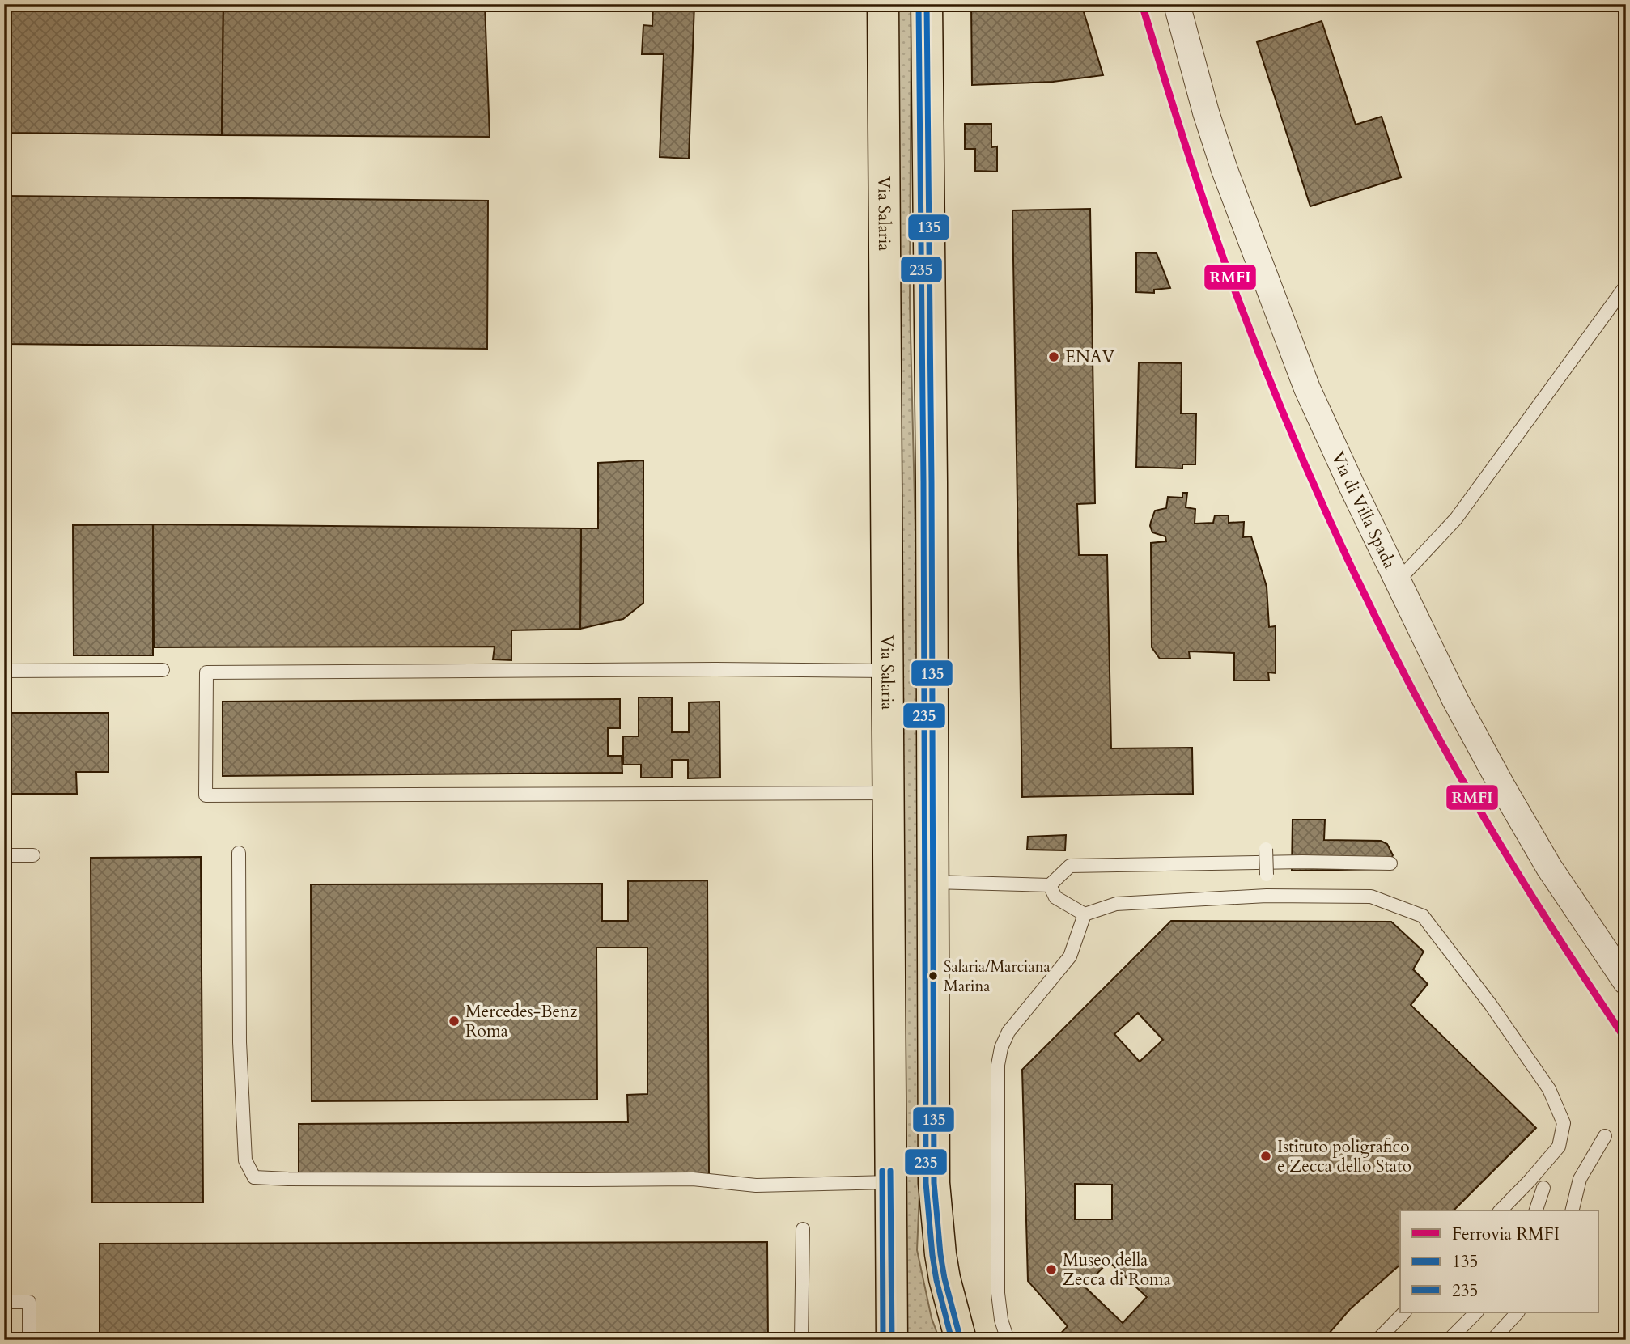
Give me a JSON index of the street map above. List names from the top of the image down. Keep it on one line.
{"streets":{"main road":["Via Salaria"],"street":["Via di Villa Spada"]},"places":["ENAV","Salaria/Marciana Marina","Mercedes-Benz Roma","Istituto poligrafico e Zecca dello Stato","Museo della Zecca di Roma"],"lines":["rail line RMFI","transit line 135","transit line 235"],"legend":["Ferrovia RMFI","135","235"]}
